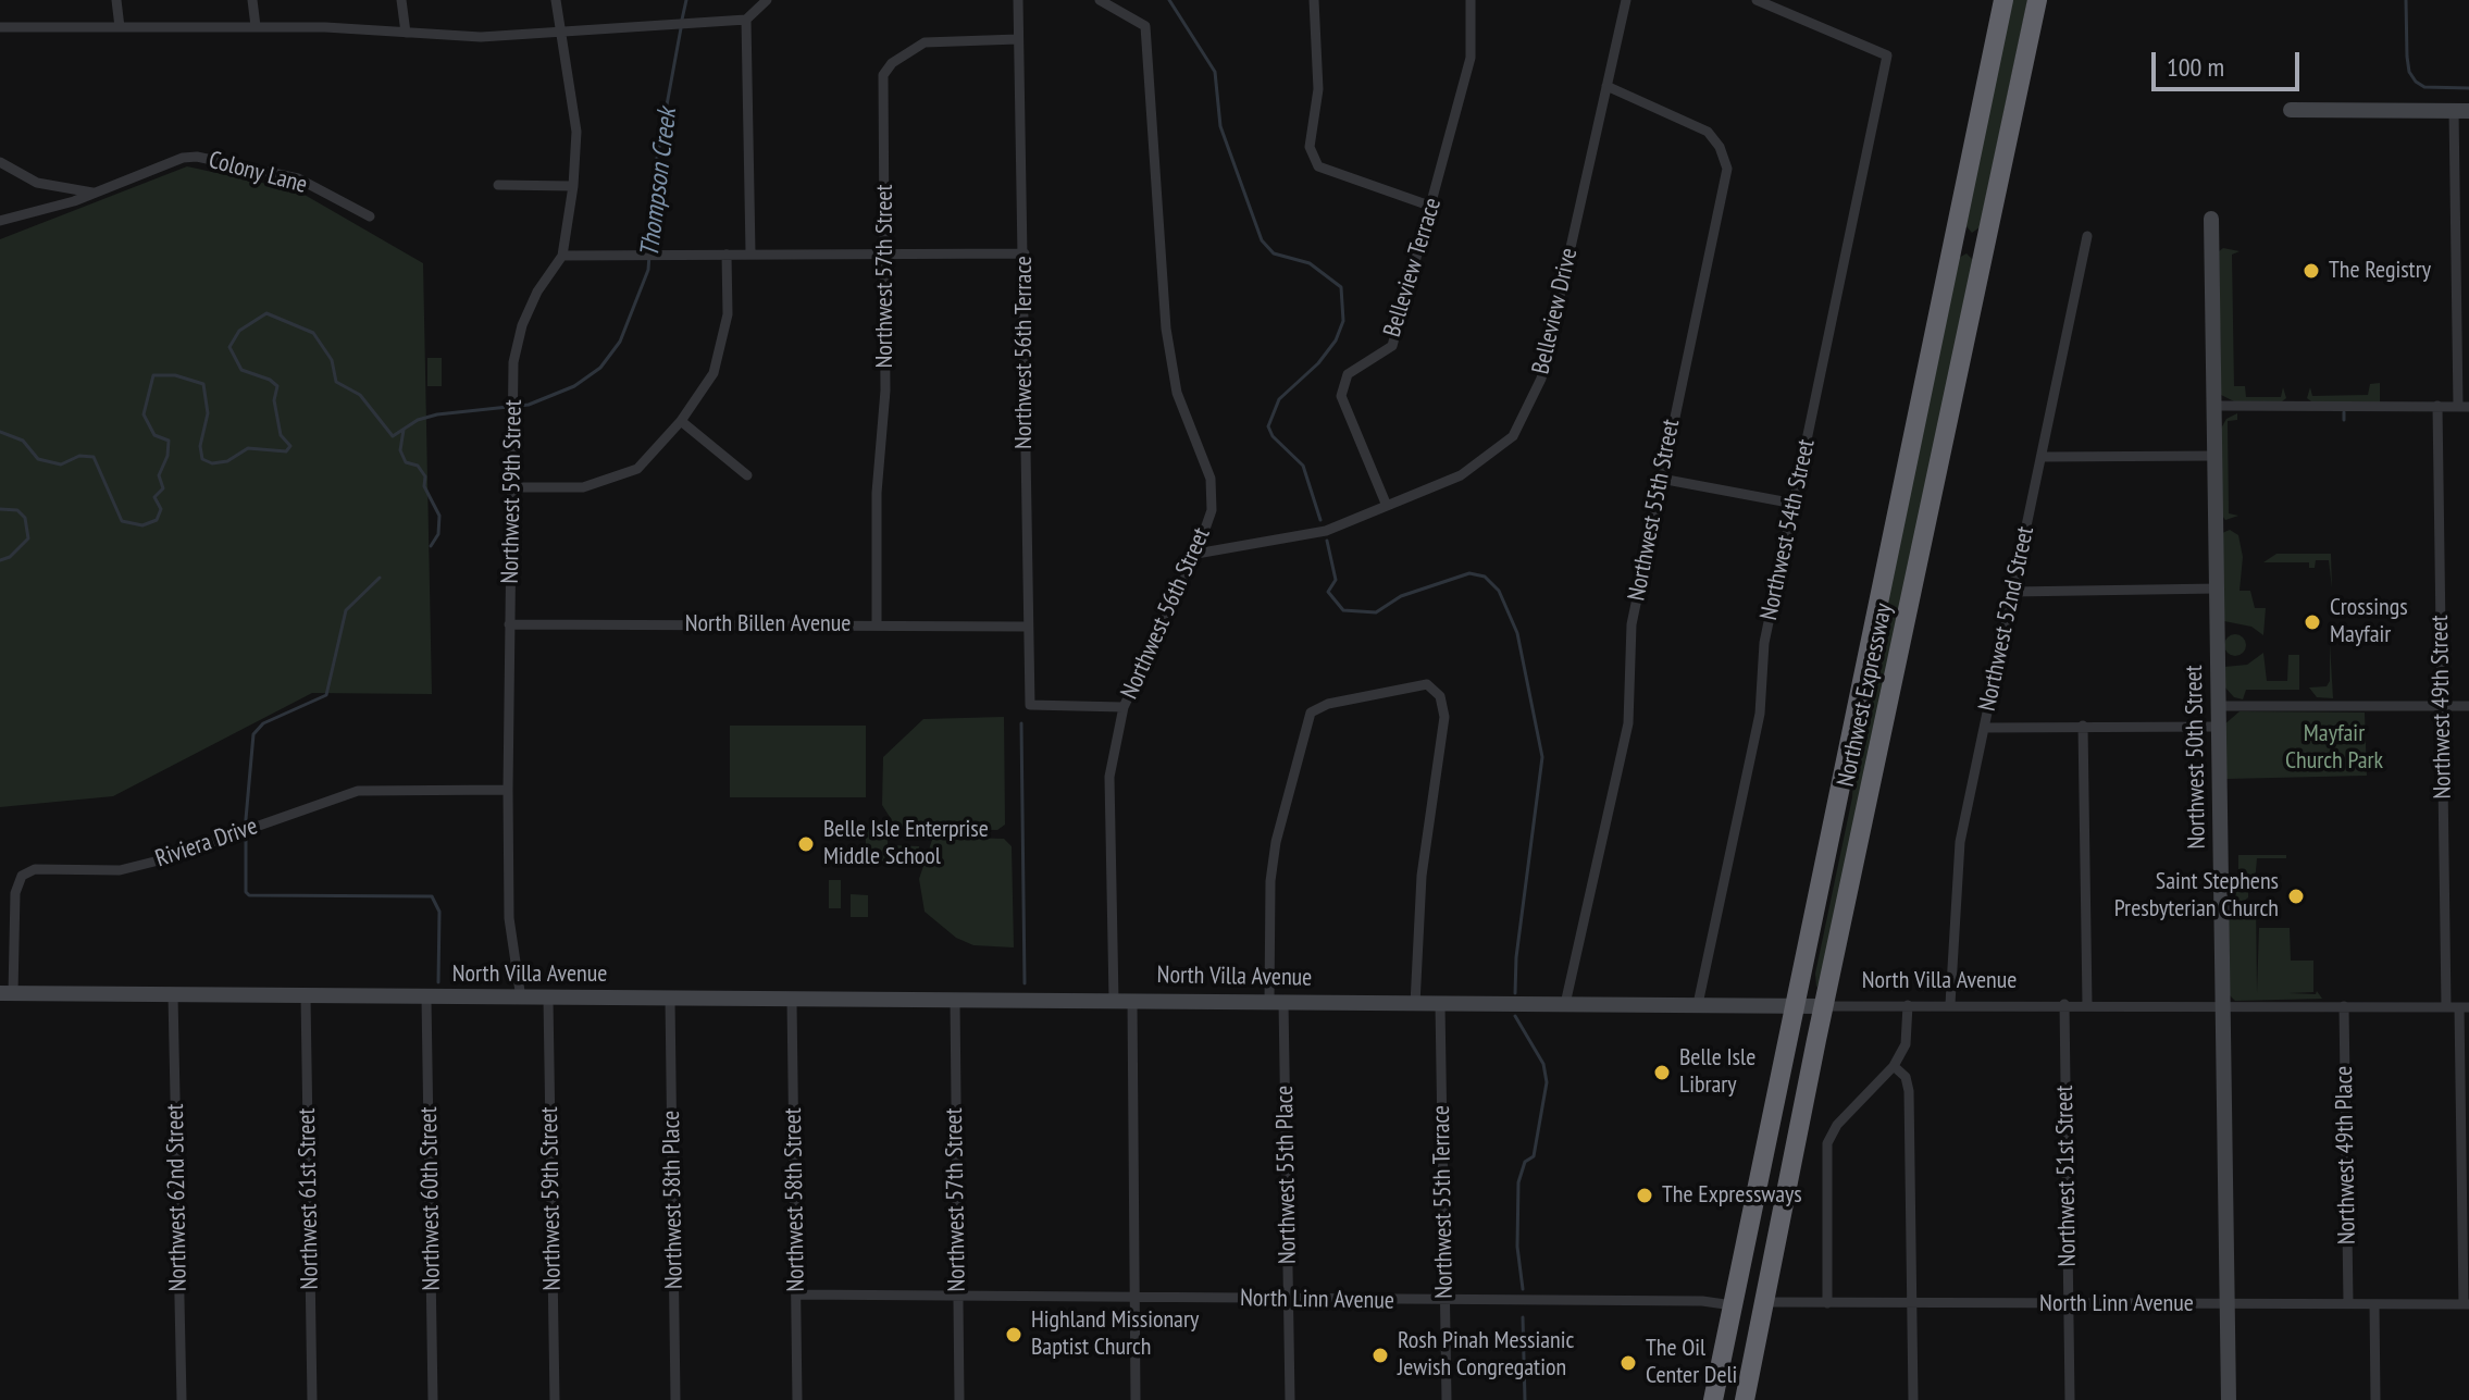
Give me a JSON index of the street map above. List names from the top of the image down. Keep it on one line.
{"streets":{"highway":["Northwest Expressway"],"street":["Colony Lane","Belleview Terrace","Northwest 57th Street","Belleview Drive","Northwest 56th Terrace","Northwest 59th Street","Northwest 55th Street","Northwest 54th Street","Northwest 56th Street","Northwest 52nd Street","North Billen Avenue","Northwest 49th Street","Northwest 50th Street","Riviera Drive","North Villa Avenue","Northwest 49th Place","Northwest 55th Place","Northwest 51st Street","Northwest 62nd Street","Northwest 61st Street","Northwest 60th Street","Northwest 58th Place","Northwest 58th Street","Northwest 55th Terrace","North Linn Avenue"]},"crossings":[["Belleview Terrace","Belleview Drive"],["Northwest 57th Street","Northwest 56th Terrace"],["Northwest 57th Street","North Billen Avenue"],["Northwest 57th Street","North Villa Avenue"],["Northwest 57th Street","North Linn Avenue"],["Belleview Drive","Northwest 55th Street"],["Belleview Drive","Northwest 56th Street"],["Northwest 56th Terrace","Northwest 56th Street"],["Northwest 56th Terrace","North Billen Avenue"],["Northwest 59th Street","North Billen Avenue"],["Northwest 59th Street","Riviera Drive"],["Northwest 59th Street","North Villa Avenue"],["Northwest 55th Street","North Villa Avenue"],["Northwest 54th Street","North Villa Avenue"],["Northwest 56th Street","North Villa Avenue"],["Northwest 52nd Street","North Villa Avenue"],["Northwest Expressway","North Villa Avenue"],["Northwest Expressway","North Linn Avenue"],["Northwest 49th Street","North Villa Avenue"],["Northwest 50th Street","North Villa Avenue"],["Northwest 50th Street","North Linn Avenue"],["Riviera Drive","North Villa Avenue"],["North Villa Avenue","Northwest 49th Place"],["North Villa Avenue","Northwest 55th Place"],["North Villa Avenue","Northwest 51st Street"],["North Villa Avenue","Northwest 62nd Street"],["North Villa Avenue","Northwest 61st Street"],["North Villa Avenue","Northwest 60th Street"],["North Villa Avenue","Northwest 58th Place"],["North Villa Avenue","Northwest 58th Street"],["North Villa Avenue","Northwest 55th Terrace"],["Northwest 49th Place","North Linn Avenue"],["Northwest 55th Place","North Linn Avenue"],["Northwest 51st Street","North Linn Avenue"],["Northwest 58th Street","North Linn Avenue"],["Northwest 55th Terrace","North Linn Avenue"]],"water":["Thompson Creek"],"parks":["Mayfair Church Park"],"places":["The Registry","Crossings Mayfair","Belle Isle Enterprise Middle School","Saint Stephens Presbyterian Church","Belle Isle Library","The Expressways","Highland Missionary Baptist Church","Rosh Pinah Messianic Jewish Congregation","The Oil Center Deli"],"scale_bar":"100 m"}
